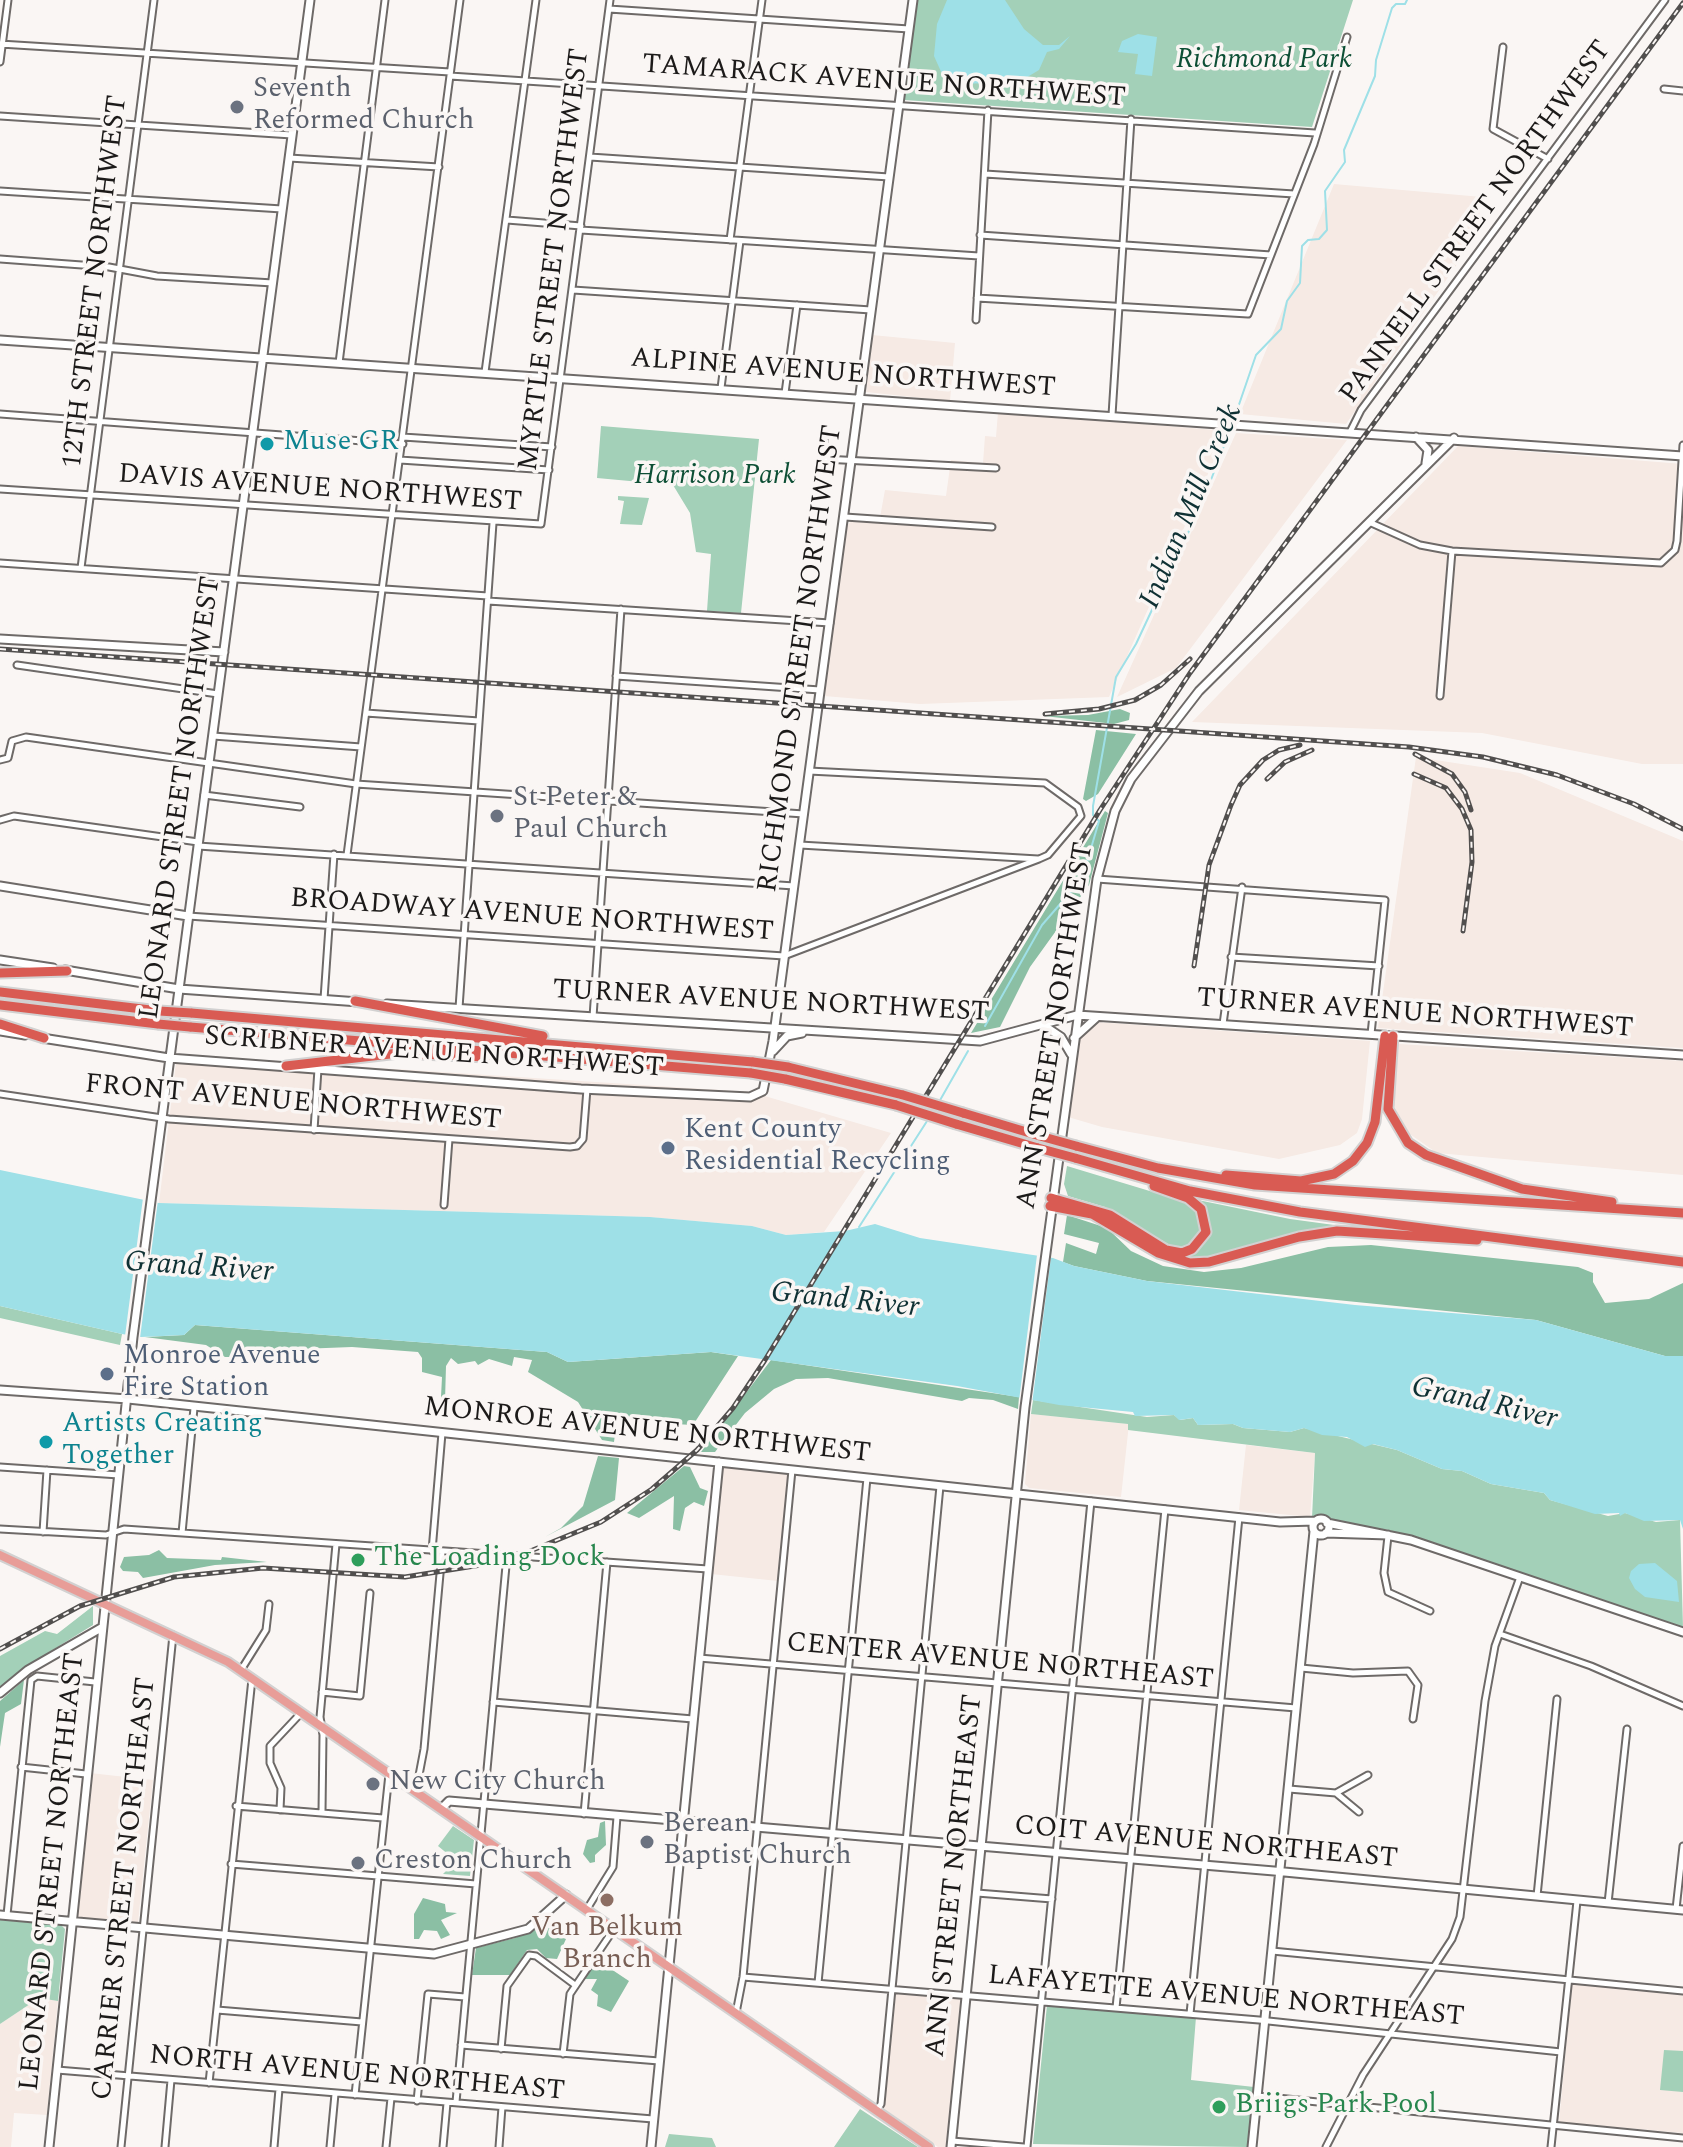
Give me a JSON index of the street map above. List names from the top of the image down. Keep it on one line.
{"streets":{"main road":["ALPINE AVENUE NORTHWEST","RICHMOND STREET NORTHWEST","LEONARD STREET NORTHWEST","BROADWAY AVENUE NORTHWEST","TURNER AVENUE NORTHWEST","ANN STREET NORTHWEST","SCRIBNER AVENUE NORTHWEST","MONROE AVENUE NORTHWEST","COIT AVENUE NORTHEAST","LEONARD STREET NORTHEAST","ANN STREET NORTHEAST"],"street":["TAMARACK AVENUE NORTHWEST","PANNELL STREET NORTHWEST","MYRTLE STREET NORTHWEST","12TH STREET NORTHWEST","DAVIS AVENUE NORTHWEST","FRONT AVENUE NORTHWEST","CENTER AVENUE NORTHEAST","CARRIER STREET NORTHEAST","LAFAYETTE AVENUE NORTHEAST","NORTH AVENUE NORTHEAST"]},"crossings":[["TAMARACK AVENUE NORTHWEST","MYRTLE STREET NORTHWEST"],["TAMARACK AVENUE NORTHWEST","12TH STREET NORTHWEST"],["TAMARACK AVENUE NORTHWEST","RICHMOND STREET NORTHWEST"],["TAMARACK AVENUE NORTHWEST","LEONARD STREET NORTHWEST"],["PANNELL STREET NORTHWEST","ALPINE AVENUE NORTHWEST"],["MYRTLE STREET NORTHWEST","ALPINE AVENUE NORTHWEST"],["MYRTLE STREET NORTHWEST","DAVIS AVENUE NORTHWEST"],["12TH STREET NORTHWEST","ALPINE AVENUE NORTHWEST"],["12TH STREET NORTHWEST","DAVIS AVENUE NORTHWEST"],["ALPINE AVENUE NORTHWEST","RICHMOND STREET NORTHWEST"],["ALPINE AVENUE NORTHWEST","LEONARD STREET NORTHWEST"],["ALPINE AVENUE NORTHWEST","ANN STREET NORTHWEST"],["DAVIS AVENUE NORTHWEST","LEONARD STREET NORTHWEST"],["RICHMOND STREET NORTHWEST","BROADWAY AVENUE NORTHWEST"],["RICHMOND STREET NORTHWEST","TURNER AVENUE NORTHWEST"],["RICHMOND STREET NORTHWEST","SCRIBNER AVENUE NORTHWEST"],["LEONARD STREET NORTHWEST","BROADWAY AVENUE NORTHWEST"],["LEONARD STREET NORTHWEST","TURNER AVENUE NORTHWEST"],["LEONARD STREET NORTHWEST","SCRIBNER AVENUE NORTHWEST"],["LEONARD STREET NORTHWEST","FRONT AVENUE NORTHWEST"],["LEONARD STREET NORTHWEST","MONROE AVENUE NORTHWEST"],["LEONARD STREET NORTHWEST","LEONARD STREET NORTHEAST"],["TURNER AVENUE NORTHWEST","ANN STREET NORTHWEST"],["ANN STREET NORTHWEST","MONROE AVENUE NORTHWEST"],["ANN STREET NORTHWEST","ANN STREET NORTHEAST"],["SCRIBNER AVENUE NORTHWEST","FRONT AVENUE NORTHWEST"],["CENTER AVENUE NORTHEAST","ANN STREET NORTHEAST"],["COIT AVENUE NORTHEAST","ANN STREET NORTHEAST"],["LEONARD STREET NORTHEAST","NORTH AVENUE NORTHEAST"],["ANN STREET NORTHEAST","LAFAYETTE AVENUE NORTHEAST"],["CARRIER STREET NORTHEAST","NORTH AVENUE NORTHEAST"]],"water":["Indian Mill Creek","Grand River"],"parks":["Richmond Park","Harrison Park"],"places":["Seventh Reformed Church","Muse GR","St Peter & Paul Church","Kent County Residential Recycling","Monroe Avenue Fire Station","Artists Creating Together","The Loading Dock","New City Church","Berean Baptist Church","Creston Church","Van Belkum Branch","Briigs Park Pool"]}
